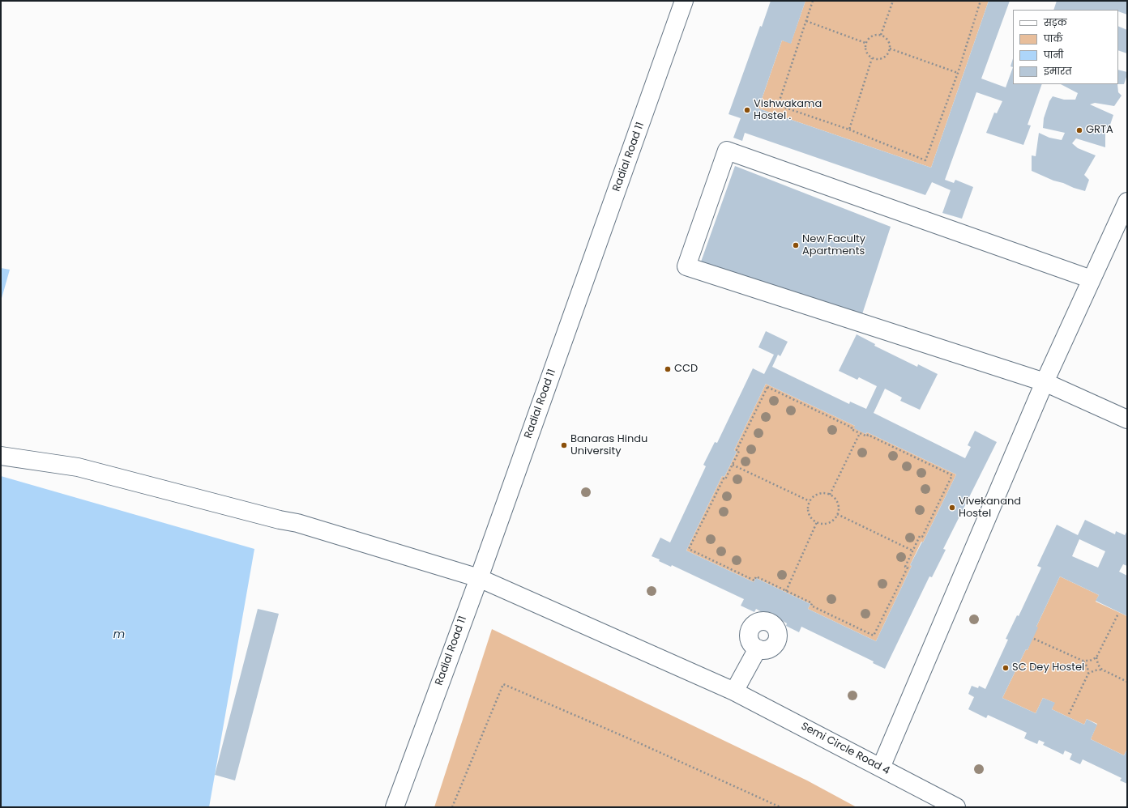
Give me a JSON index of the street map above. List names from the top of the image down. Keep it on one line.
{"streets":{"lane":["Radial Road 11","Semi Circle Road 4"]},"crossings":[["Radial Road 11","Semi Circle Road 4"]],"water":["m"],"places":["Vishwakama Hostel .","GRTA","New Faculty Apartments","CCD","Banaras Hindu University","Vivekanand Hostel","SC Dey Hostel"],"legend":["सड़क","पार्क","पानी","इमारत"]}
